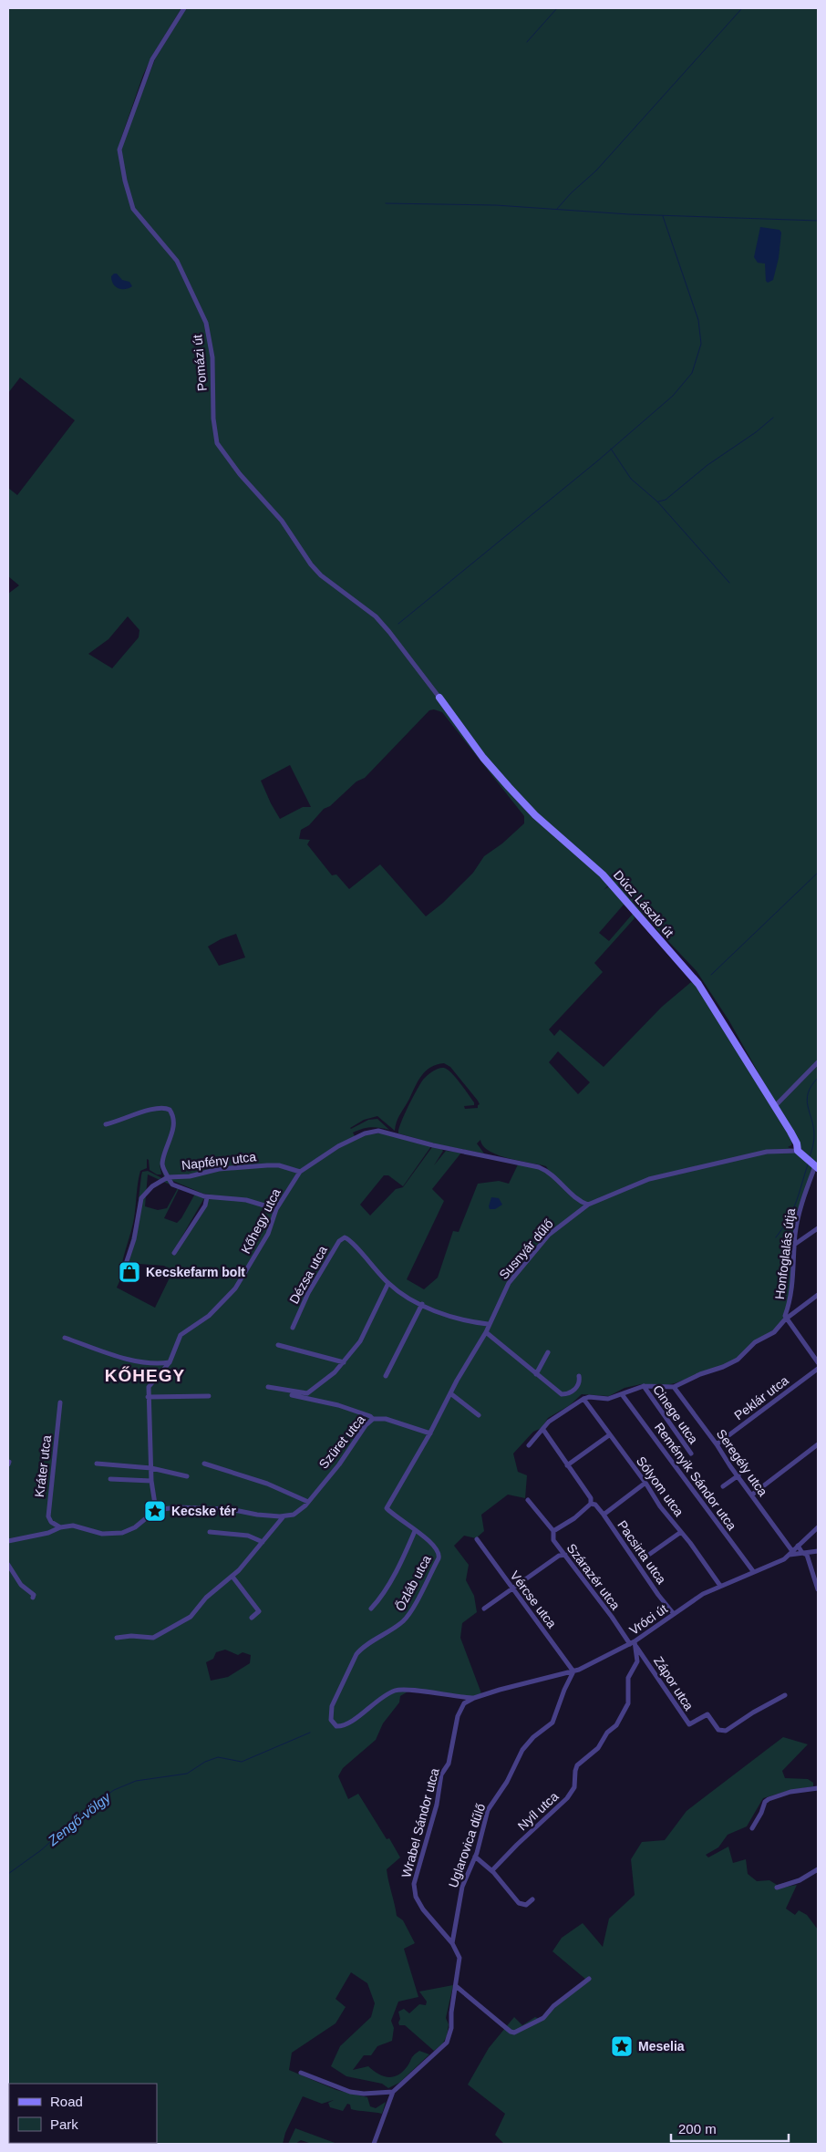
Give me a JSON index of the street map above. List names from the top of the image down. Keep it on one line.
{"streets":{"street":["Pomázi út","Dúcz László út","Napfény utca","Kőhegy utca","Susnyár dűlő","Honfoglalás útja","Dézsa utca","Peklár utca","Cinege utca","Szüret utca","Seregély utca","Kráter utca","Reményik Sándor utca","Sólyom utca","Pacsirta utca","Szárazér utca","Őzláb utca","Vércse utca","Vróci út","Zápor utca","Nyíl utca","Wrabel Sándor utca","Uglarovica dűlő"]},"crossings":[["Pomázi út","Dúcz László út"],["Dúcz László út","Susnyár dűlő"],["Napfény utca","Kőhegy utca"],["Kőhegy utca","Susnyár dűlő"],["Susnyár dűlő","Szüret utca"],["Susnyár dűlő","Őzláb utca"],["Honfoglalás útja","Cinege utca"],["Honfoglalás útja","Seregély utca"],["Honfoglalás útja","Reményik Sándor utca"],["Honfoglalás útja","Sólyom utca"],["Peklár utca","Seregély utca"],["Seregély utca","Vróci út"],["Reményik Sándor utca","Vróci út"],["Sólyom utca","Vróci út"],["Pacsirta utca","Vróci út"],["Szárazér utca","Vróci út"],["Szárazér utca","Zápor utca"],["Szárazér utca","Nyíl utca"],["Őzláb utca","Vróci út"],["Őzláb utca","Wrabel Sándor utca"],["Vércse utca","Vróci út"],["Vércse utca","Uglarovica dűlő"],["Vróci út","Zápor utca"],["Vróci út","Nyíl utca"],["Vróci út","Wrabel Sándor utca"],["Vróci út","Uglarovica dűlő"],["Zápor utca","Nyíl utca"],["Wrabel Sándor utca","Uglarovica dűlő"]],"districts":["KŐHEGY"],"water":["Zengő-völgy"],"places":{"shop":["Kecskefarm bolt"],"place":["Kecske tér","Meselia"]},"legend":["Road","Park"],"scale_bar":"200 m"}
